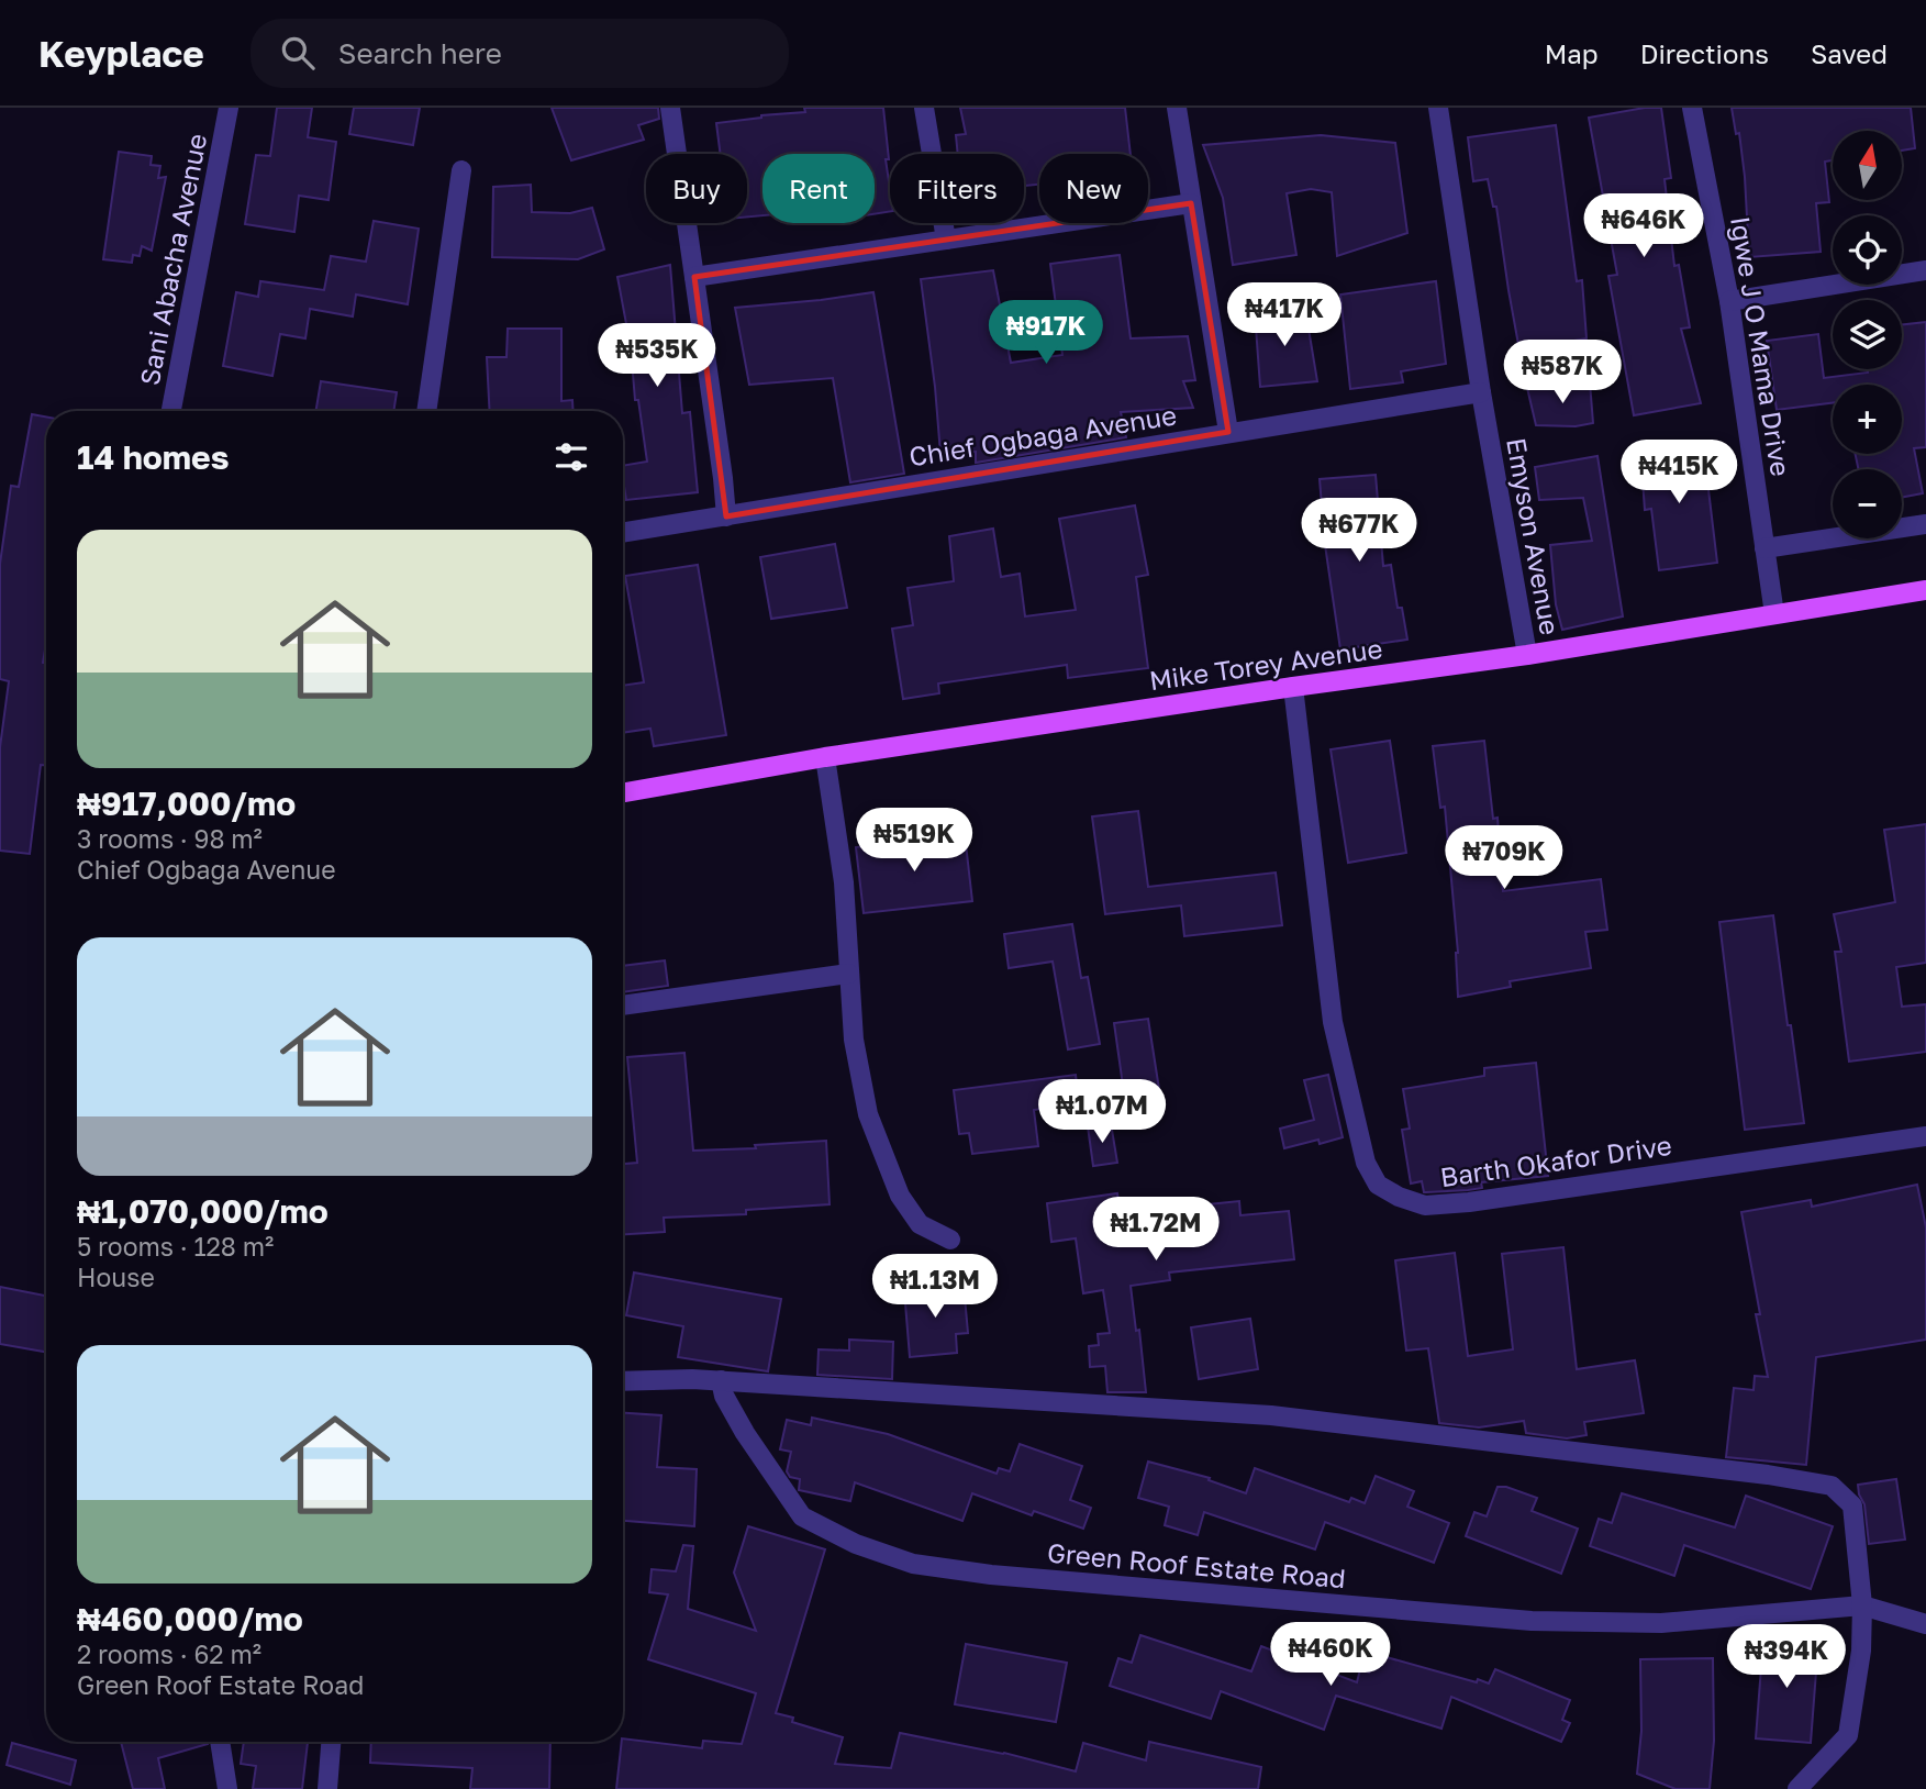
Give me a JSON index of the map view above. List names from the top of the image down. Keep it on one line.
{"streets":{"main road":["Mike Torey Avenue"],"street":["Sani Abacha Avenue","Igwe J O Mama Drive","Chief Ogbaga Avenue","Emyson Avenue","Barth Okafor Drive","Green Roof Estate Road"]},"crossings":[["Igwe J O Mama Drive","Mike Torey Avenue"],["Chief Ogbaga Avenue","Emyson Avenue"],["Emyson Avenue","Mike Torey Avenue"],["Mike Torey Avenue","Barth Okafor Drive"]],"north":"top","page":{"header":"Keyplace","search":"Search here","nav":["Map","Directions","Saved"],"map_buttons":["+","−"],"chip":["Buy","Rent","Filters","New"],"price":["₦646K","₦417K","₦917K","₦535K","₦587K","₦415K","₦677K","₦519K","₦709K","₦1.07M","₦1.72M","₦1.13M","₦460K","₦394K"],"heading":"14 homes","list":[{"name":"₦917,000/mo","note":"3 rooms · 98 m² · Chief Ogbaga Avenue"},{"name":"₦1,070,000/mo","note":"5 rooms · 128 m² · House"},{"name":"₦460,000/mo","note":"2 rooms · 62 m² · Green Roof Estate Road"}]}}
